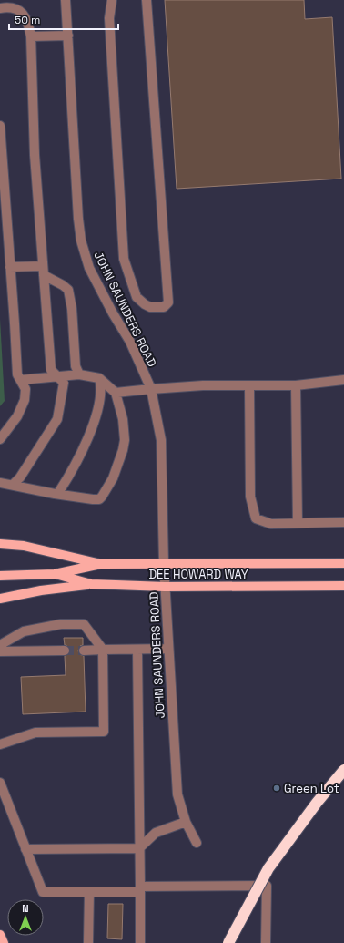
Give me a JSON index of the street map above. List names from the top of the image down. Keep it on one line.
{"streets":{"main road":["DEE HOWARD WAY"],"street":["JOHN SAUNDERS ROAD"]},"crossings":[["JOHN SAUNDERS ROAD","DEE HOWARD WAY"]],"places":["Green Lot"],"scale_bar":"50 m","north":"top"}
